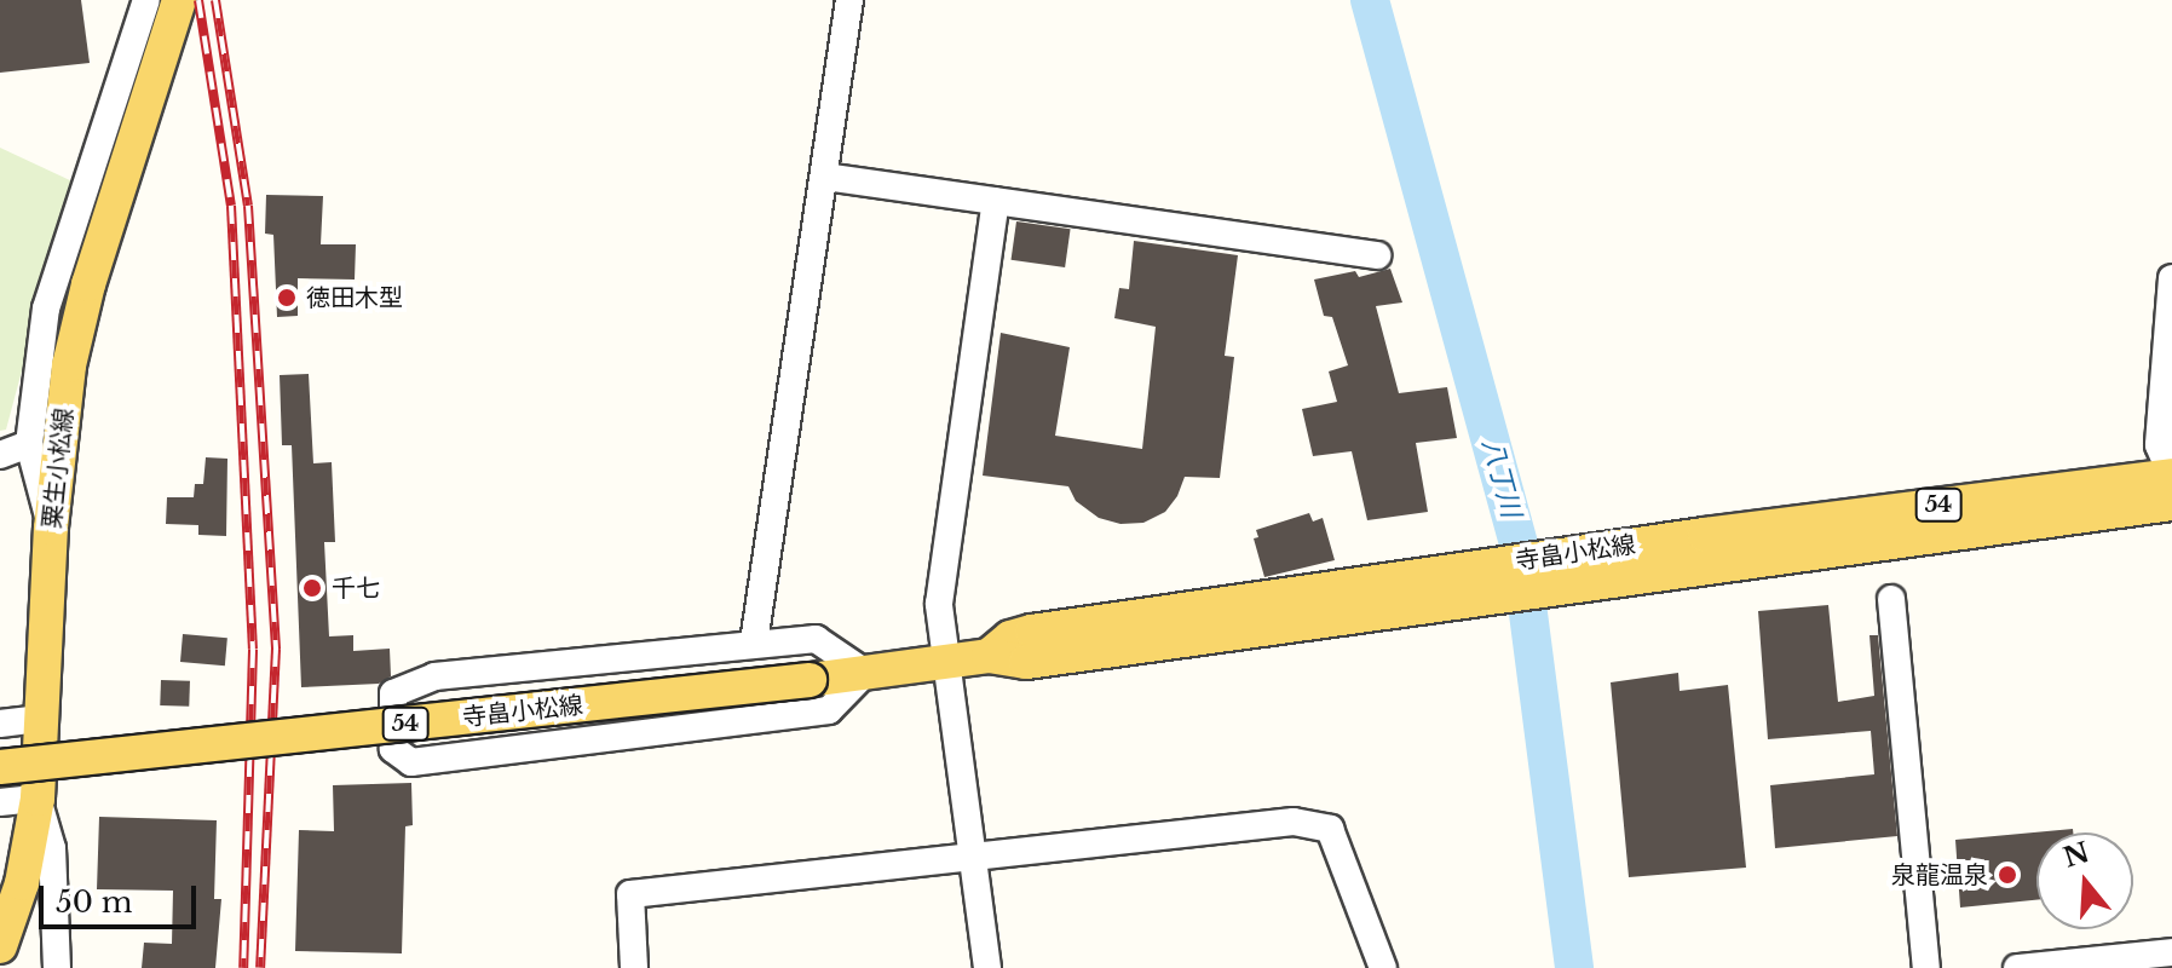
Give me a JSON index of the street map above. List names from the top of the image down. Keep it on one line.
{"streets":{"main road":["粟生小松線","54","寺畠小松線"]},"water":["八丁川"],"places":["徳田木型","千七","泉龍温泉"],"scale_bar":"50 m","north":"top"}
